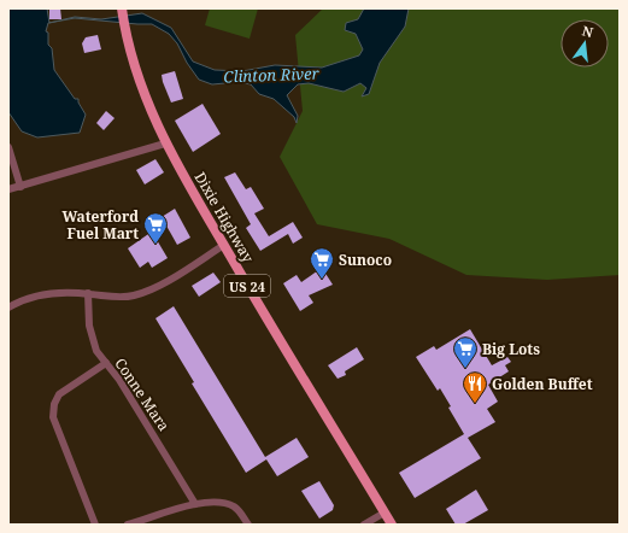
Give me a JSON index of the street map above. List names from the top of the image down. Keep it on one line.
{"streets":{"main road":["Dixie Highway","US 24"],"street":["Conne Mara"]},"water":["Clinton River"],"places":{"supermarket":["Waterford Fuel Mart","Sunoco","Big Lots"],"restaurant":["Golden Buffet"]},"north":"top"}
